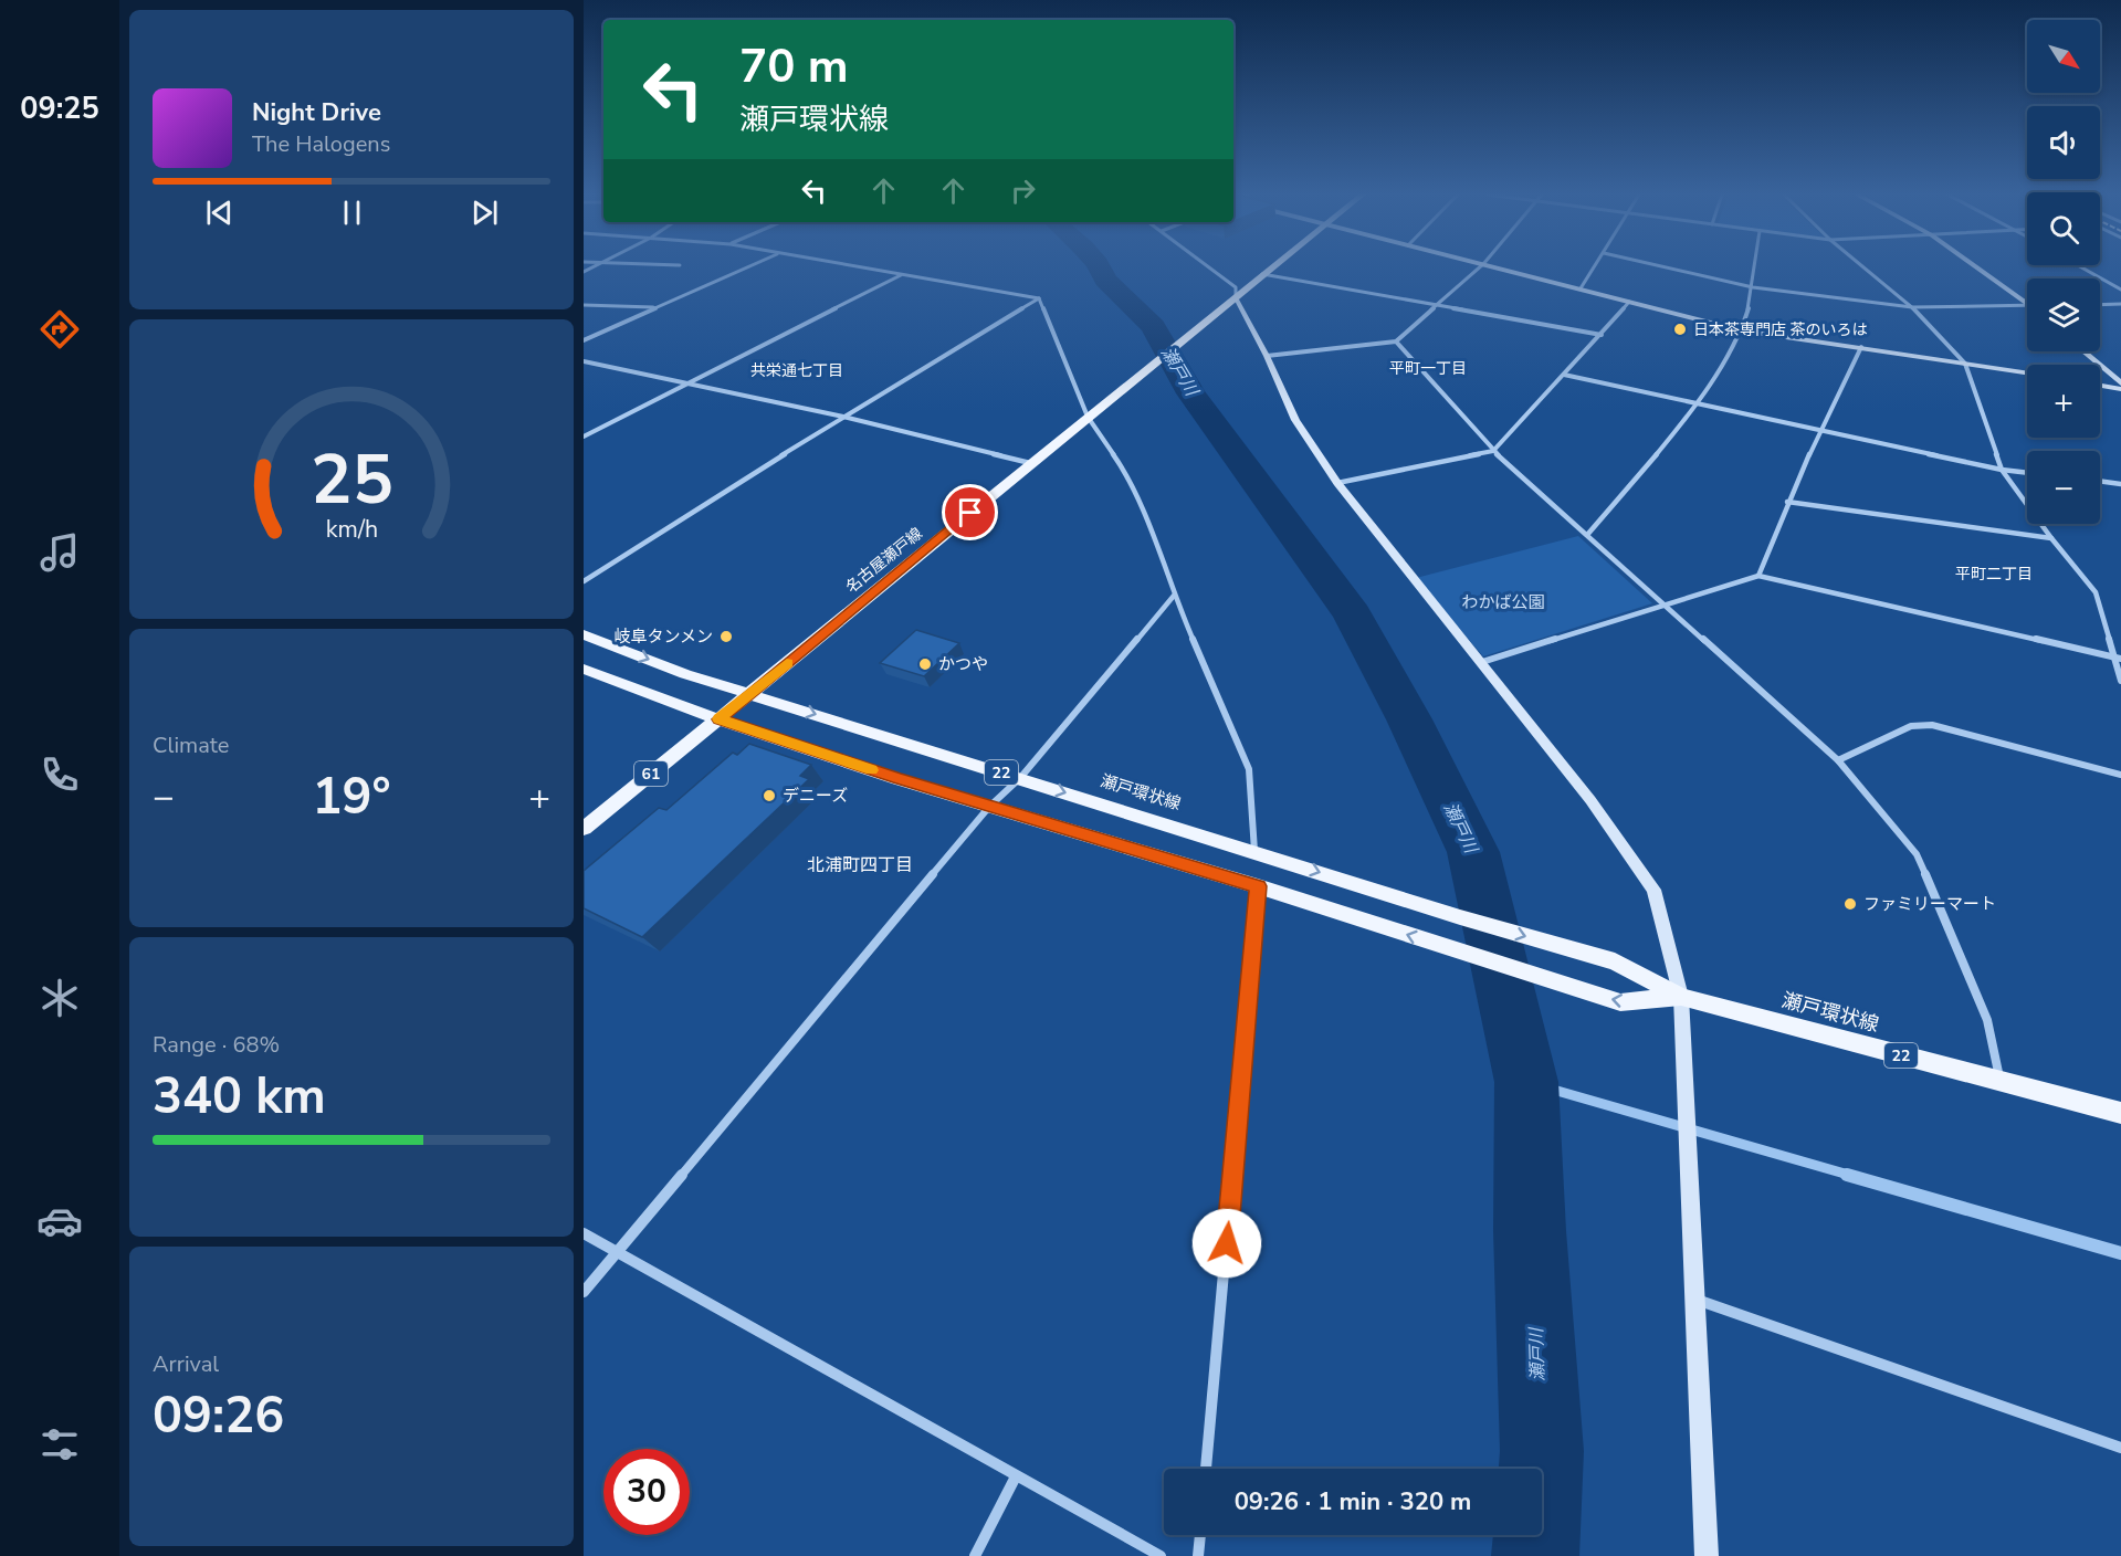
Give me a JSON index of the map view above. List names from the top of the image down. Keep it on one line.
{"streets":{"main road":["名古屋瀬戸線","22","61","瀬戸環状線"]},"crossings":[["名古屋瀬戸線","瀬戸環状線"]],"districts":["平町一丁目","共栄通七丁目","平町二丁目","北浦町四丁目"],"water":["瀬戸川"],"parks":["わかば公園"],"places":["日本茶専門店 茶のいろは","岐阜タンメン","かつや","デニーズ","ファミリーマート"],"north":"bottom right","page":{"tabs":"09:25","map_buttons":["+","−"],"turn":["70 m","瀬戸環状線"],"song":["Night Drive","The Halogens"],"tile":["Climate",["Range · 68%","340 km"],["Arrival","09:26"]],"heat":["−","19°","+"],"limit":"30","trip":"09:26 · 1 min · 320 m","gauge":["25","km/h"]}}
